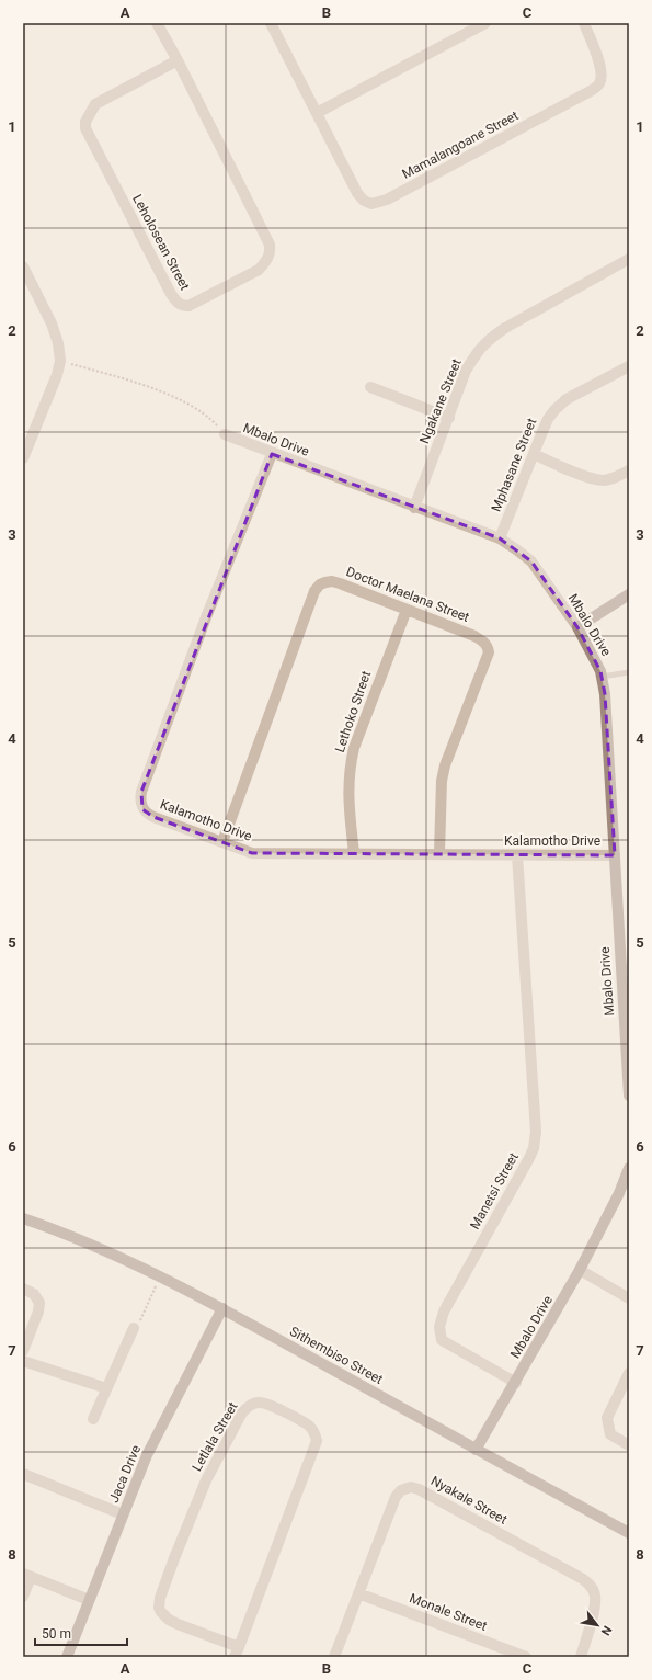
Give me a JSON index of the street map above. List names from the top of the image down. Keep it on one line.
{"streets":{"street":["Mamalangoane Street","Leholosean Street","Ngakane Street","Mbalo Drive","Mphasane Street","Doctor Maelana Street","Lethoko Street","Kalamotho Drive","Manetsi Street","Sithembiso Street","Letlala Street","Jaca Drive","Nyakale Street","Monale Street"]},"crossings":[["Ngakane Street","Mbalo Drive"],["Mbalo Drive","Mphasane Street"],["Mbalo Drive","Kalamotho Drive"],["Mbalo Drive","Manetsi Street"],["Mbalo Drive","Sithembiso Street"],["Doctor Maelana Street","Lethoko Street"],["Doctor Maelana Street","Kalamotho Drive"],["Lethoko Street","Kalamotho Drive"],["Kalamotho Drive","Manetsi Street"],["Sithembiso Street","Jaca Drive"],["Nyakale Street","Monale Street"]],"scale_bar":"50 m","north":"bottom right","grid":{"columns":["A","B","C"],"rows":["1","2","3","4","5","6","7","8"]}}
